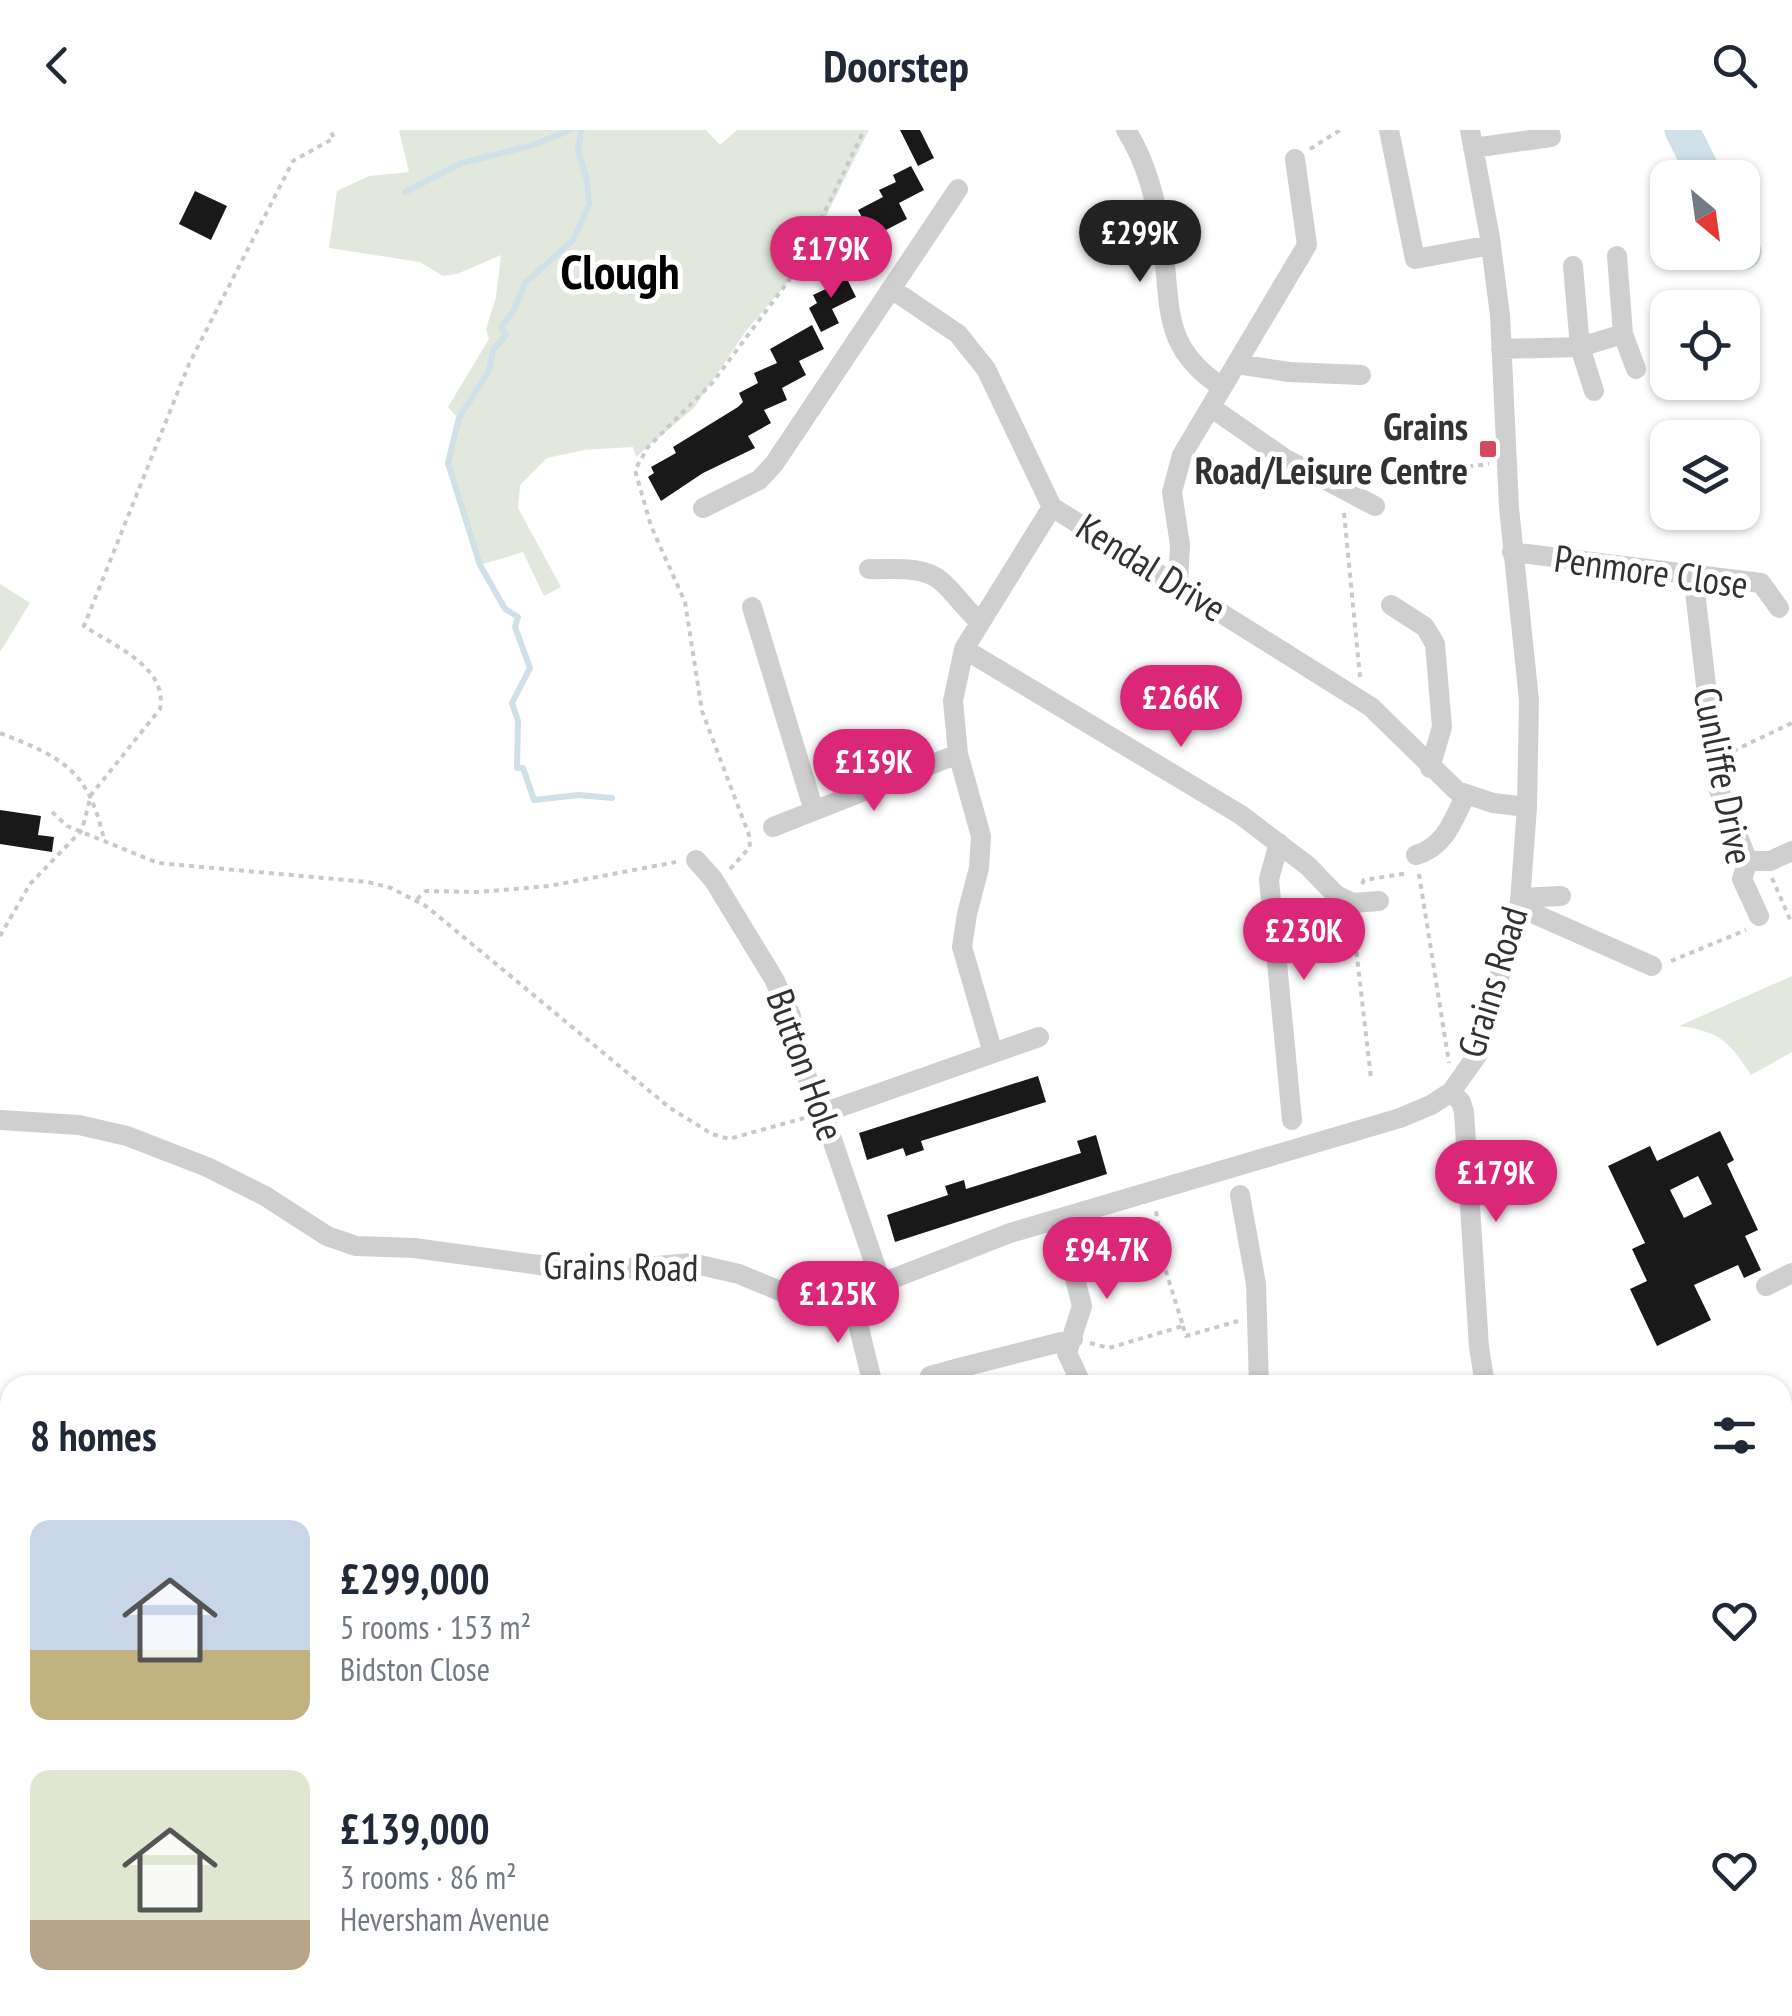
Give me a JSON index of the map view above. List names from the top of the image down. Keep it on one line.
{"streets":{"street":["Kendal Drive","Penmore Close","Cunliffe Drive","Grains Road","Button Hole"]},"crossings":[["Kendal Drive","Grains Road"],["Penmore Close","Cunliffe Drive"],["Penmore Close","Grains Road"],["Grains Road","Button Hole"]],"districts":["Clough"],"places":{"transit":["Grains Road/Leisure Centre"]},"north":"bottom right","page":{"header":"Doorstep","price":["£299K","£179K","£266K","£139K","£230K","£179K","£94.7K","£125K"],"heading":"8 homes","list":[{"name":"£299,000","note":"5 rooms · 153 m² · Bidston Close"},{"name":"£139,000","note":"3 rooms · 86 m² · Heversham Avenue"}]}}
